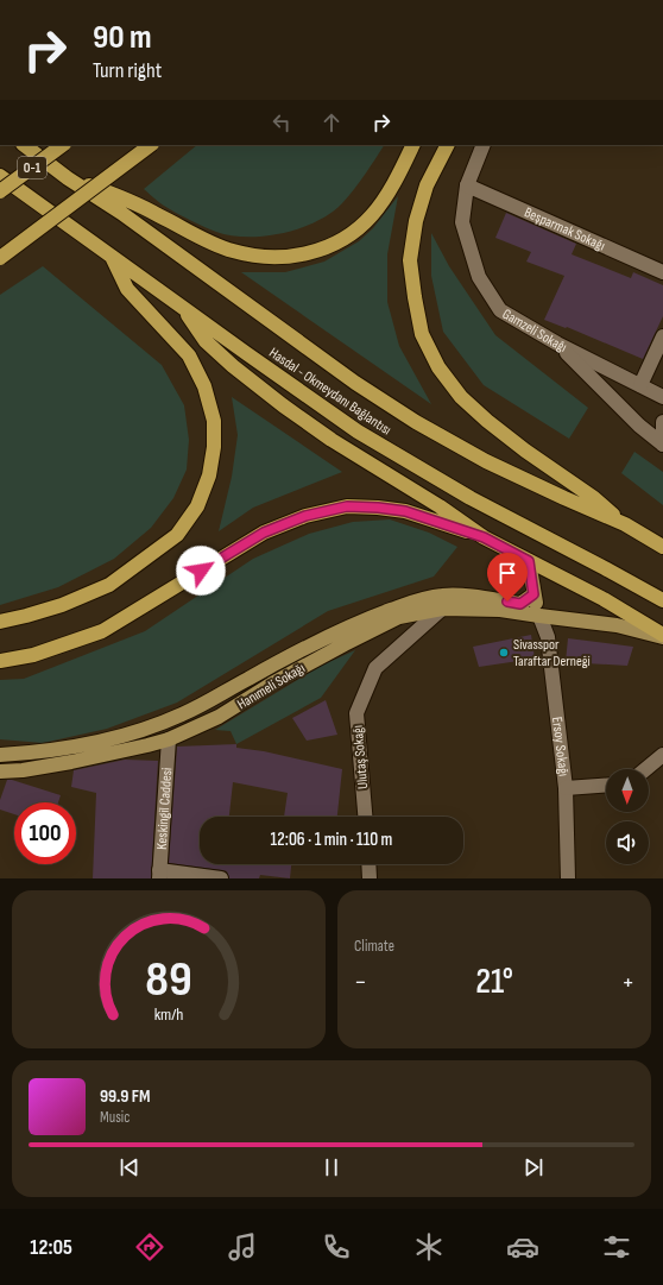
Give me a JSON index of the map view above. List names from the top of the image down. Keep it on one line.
{"streets":{"highway":["O-1","Hasdal - Okmeydanı Bağlantısı"],"main road":["Hanımeli Sokağı"],"street":["Beşparmak Sokağı","Gamzeli Sokağı","Ersoy Sokağı","Ulutaş Sokağı","Keskingil Caddesi"]},"crossings":[["Beşparmak Sokağı","Gamzeli Sokağı"],["Hanımeli Sokağı","Ersoy Sokağı"],["Hanımeli Sokağı","Ulutaş Sokağı"],["Hanımeli Sokağı","Keskingil Caddesi"]],"places":["Sivasspor Taraftar Derneği"],"north":"bottom","page":{"turn":["90 m","Turn right"],"limit":"100","trip":"12:06 · 1 min · 110 m","tile":"Climate","heat":["−","21°","+"],"song":["99.9 FM","Music"],"tabs":"12:05","gauge":["89","km/h"]}}
